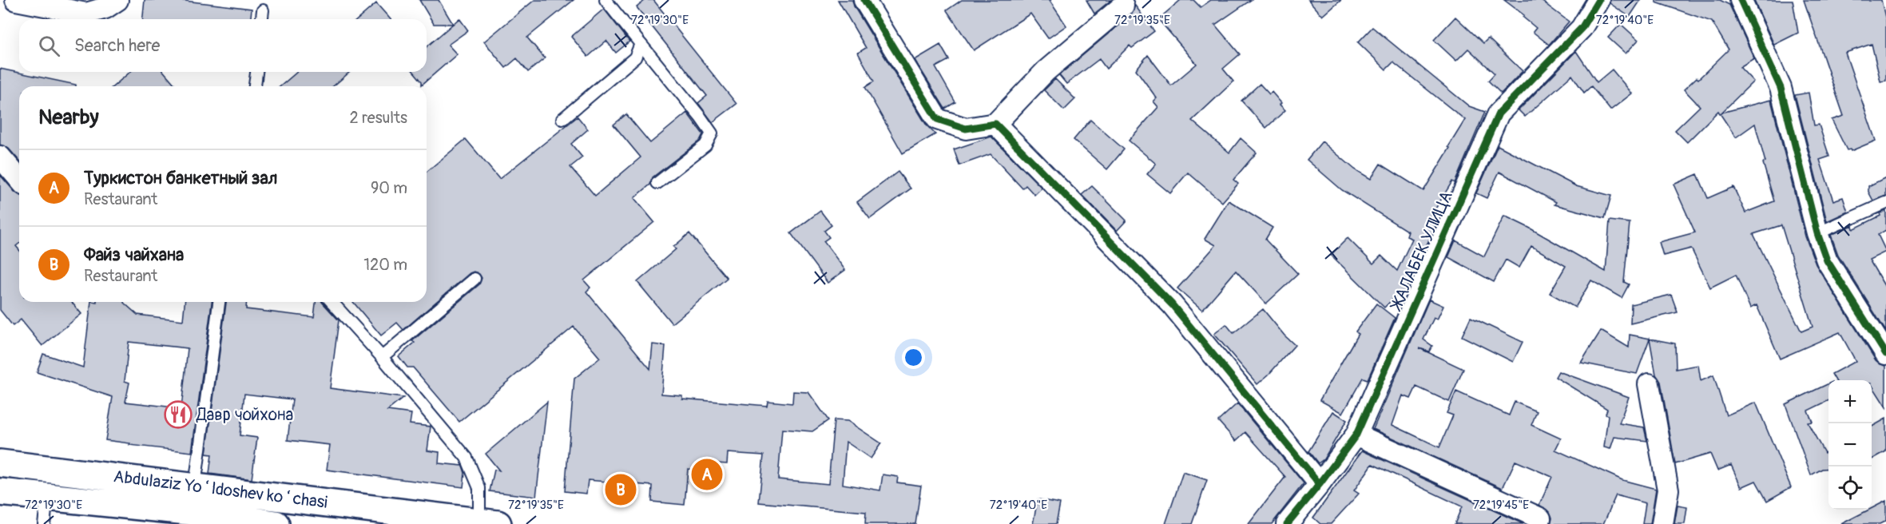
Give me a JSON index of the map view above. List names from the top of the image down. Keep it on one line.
{"streets":{"main road":["Abdulaziz Yoʻldoshev koʻchasi"],"street":["ЖАЛАБЕК УЛИЦА"]},"places":{"restaurant":["Давр чойхона"]},"page":{"search":"Search here","heading":["Nearby","2 results"],"list":[{"mark":"A","name":"Туркистон банкетный зал","note":"Restaurant","value":"90 m"},{"mark":"B","name":"Файз чайхана","note":"Restaurant","value":"120 m"}],"map_buttons":["+","−"],"pins":["A","B"]},"coordinates":["72°19'30\"E","72°19'35\"E","72°19'40\"E","72°19'45\"E"]}
